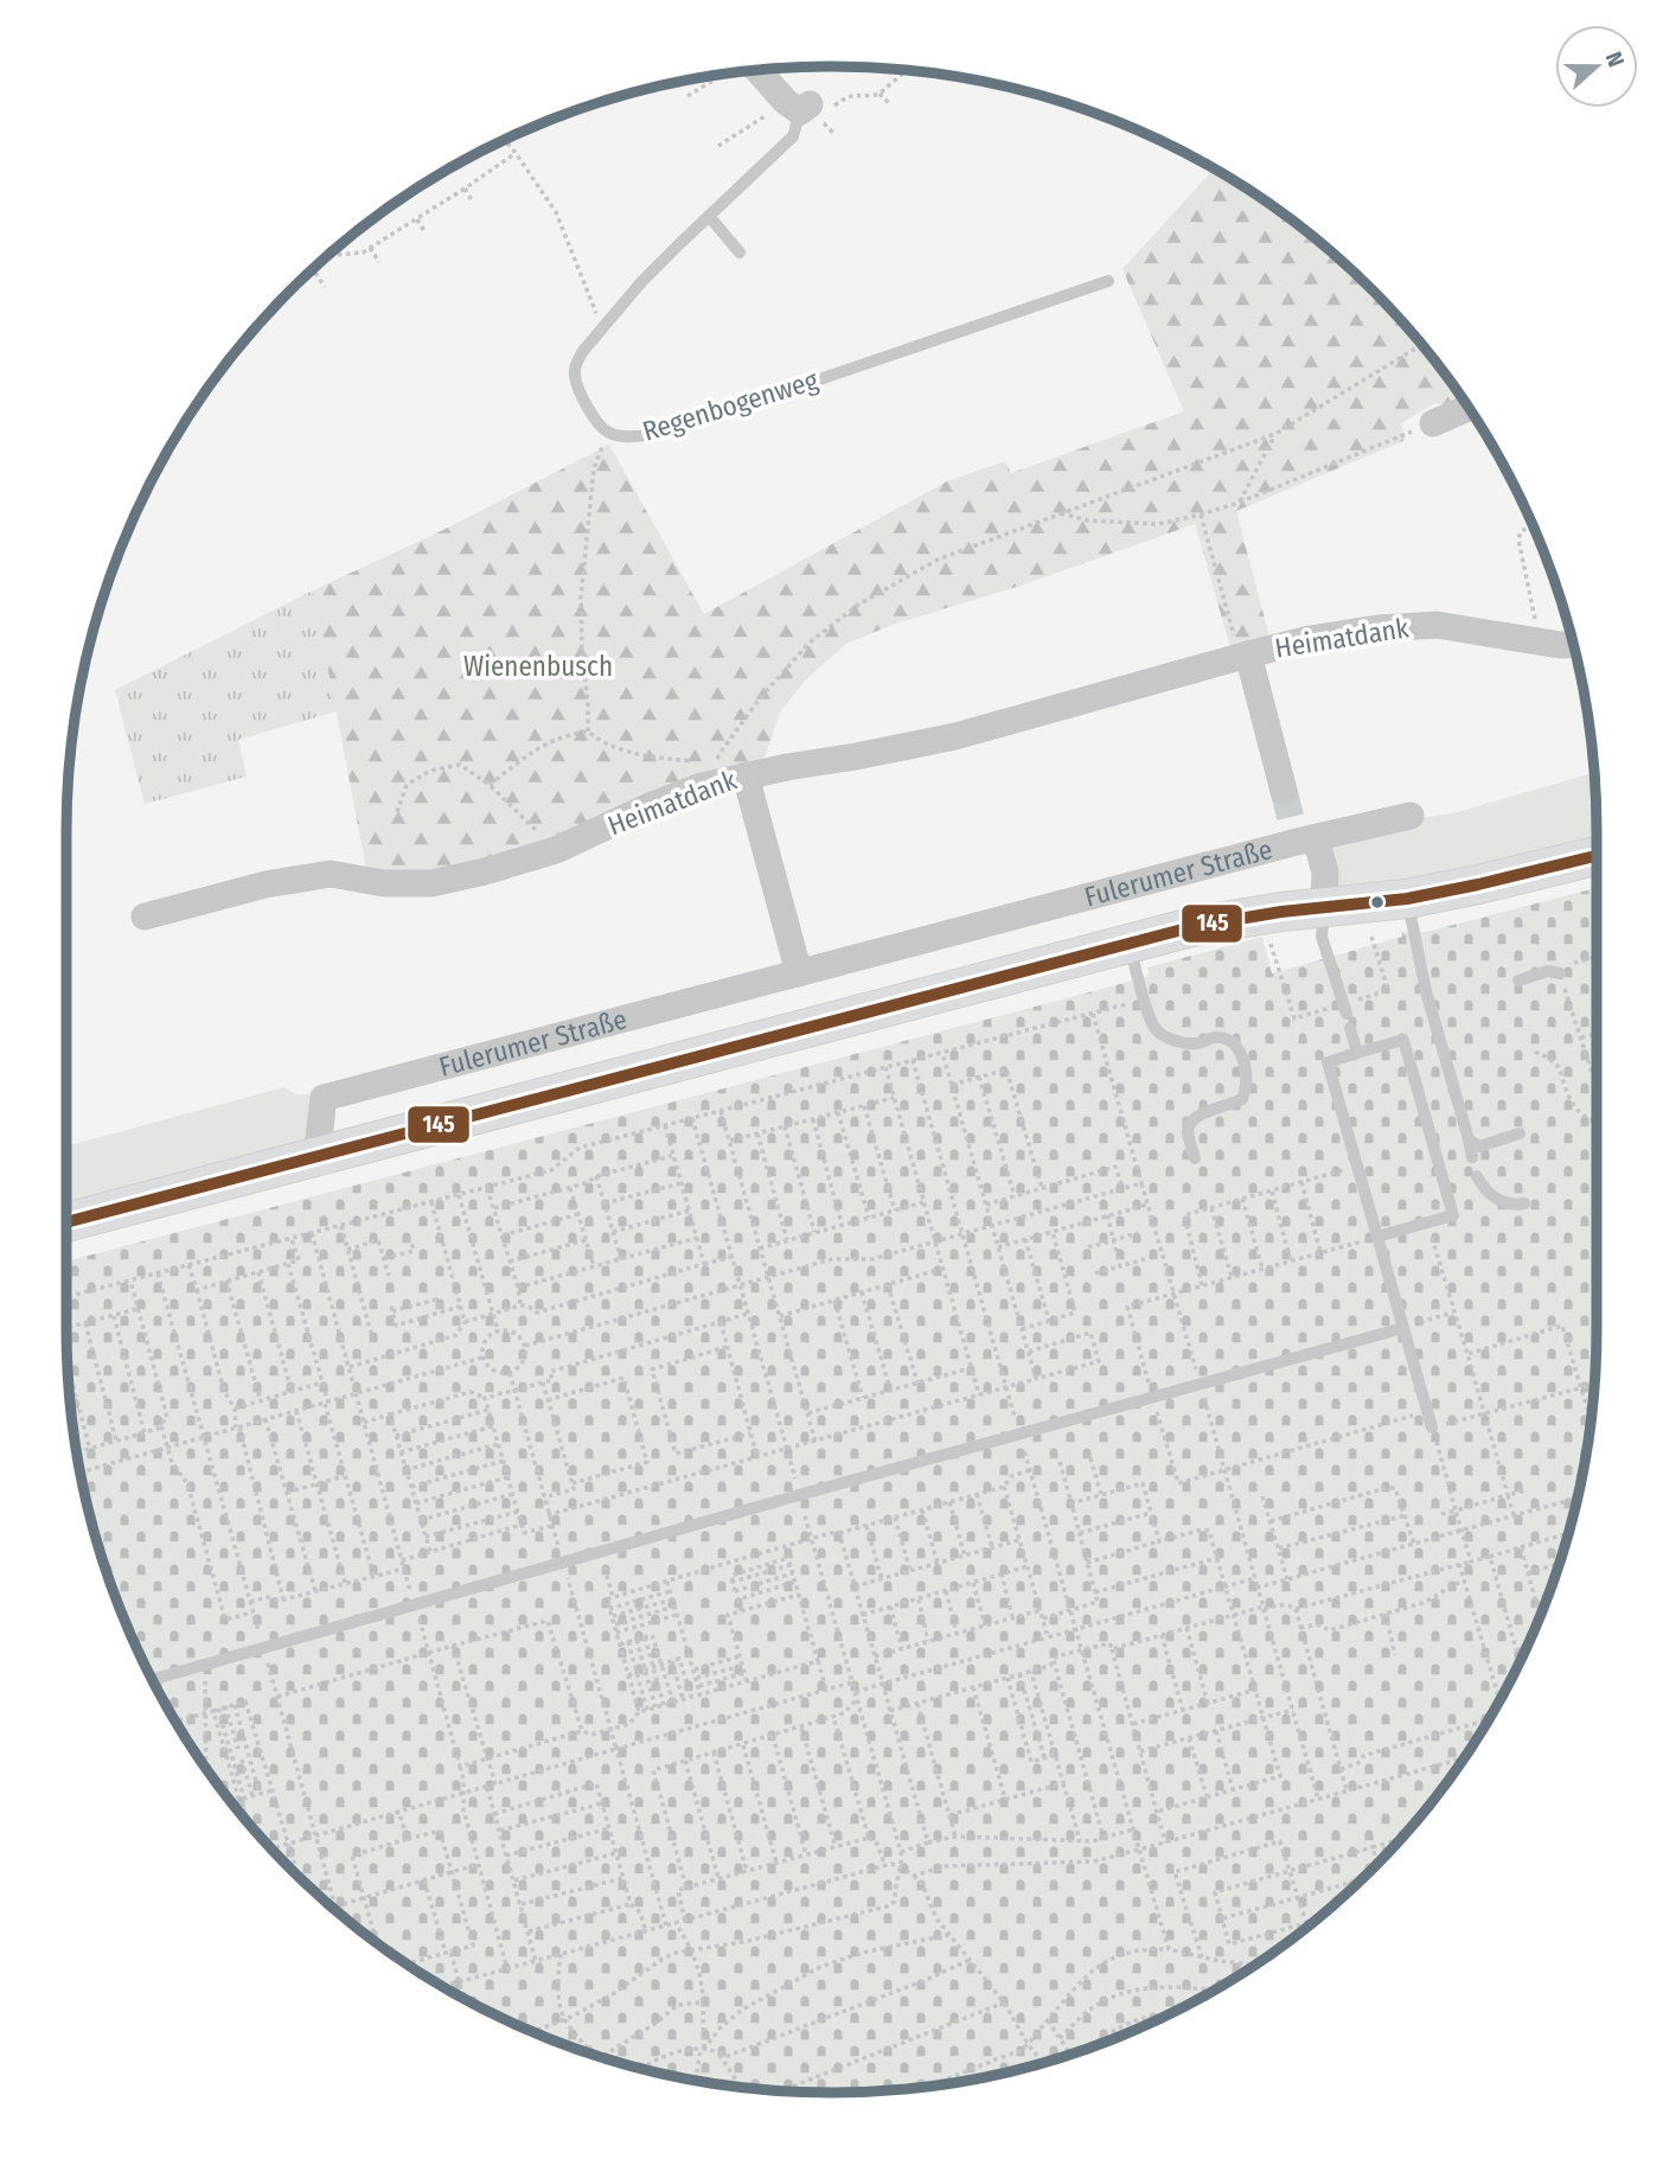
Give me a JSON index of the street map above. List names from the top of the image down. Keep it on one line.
{"streets":{"main road":["Fulerumer Straße"],"street":["Heimatdank"],"lane":["Regenbogenweg"]},"parks":["Wienenbusch"],"lines":["transit line 145"],"north":"right"}
